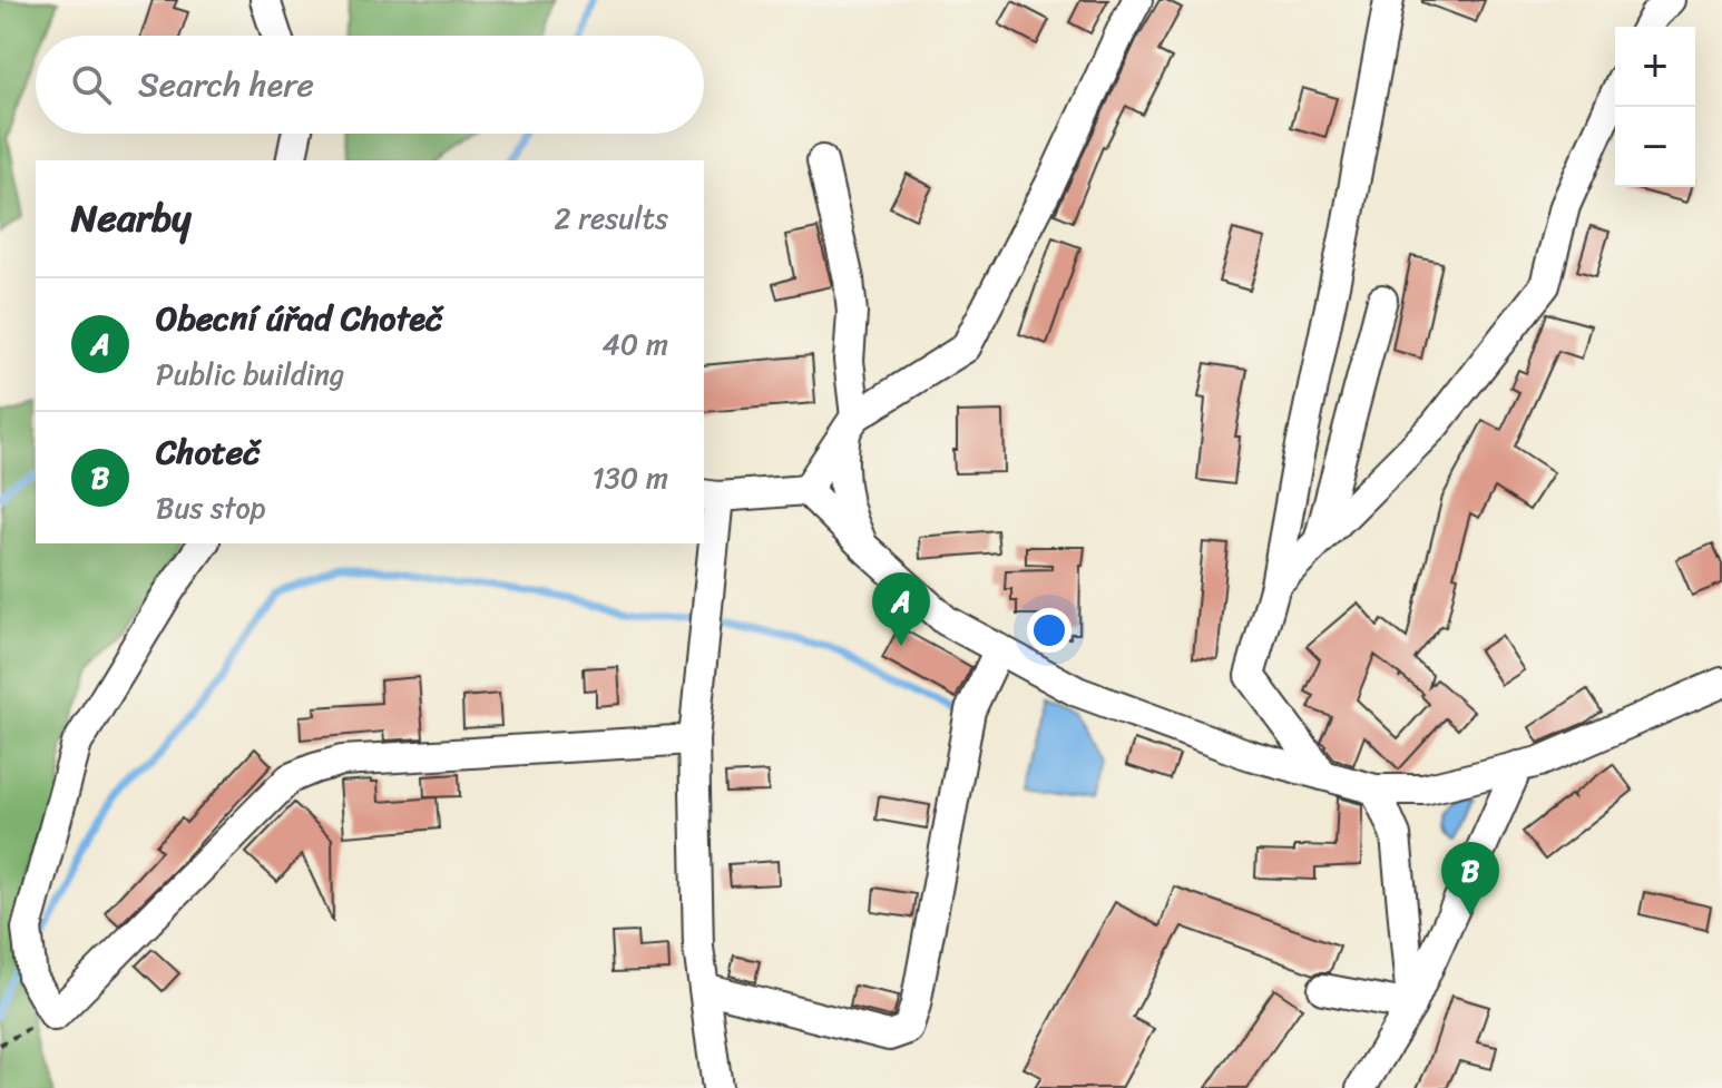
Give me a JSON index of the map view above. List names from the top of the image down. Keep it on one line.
{"page":{"map_buttons":["+","−"],"search":"Search here","heading":["Nearby","2 results"],"list":[{"mark":"A","name":"Obecní úřad Choteč","note":"Public building","value":"40 m"},{"mark":"B","name":"Choteč","note":"Bus stop","value":"130 m"}],"pins":["A","B"]}}
